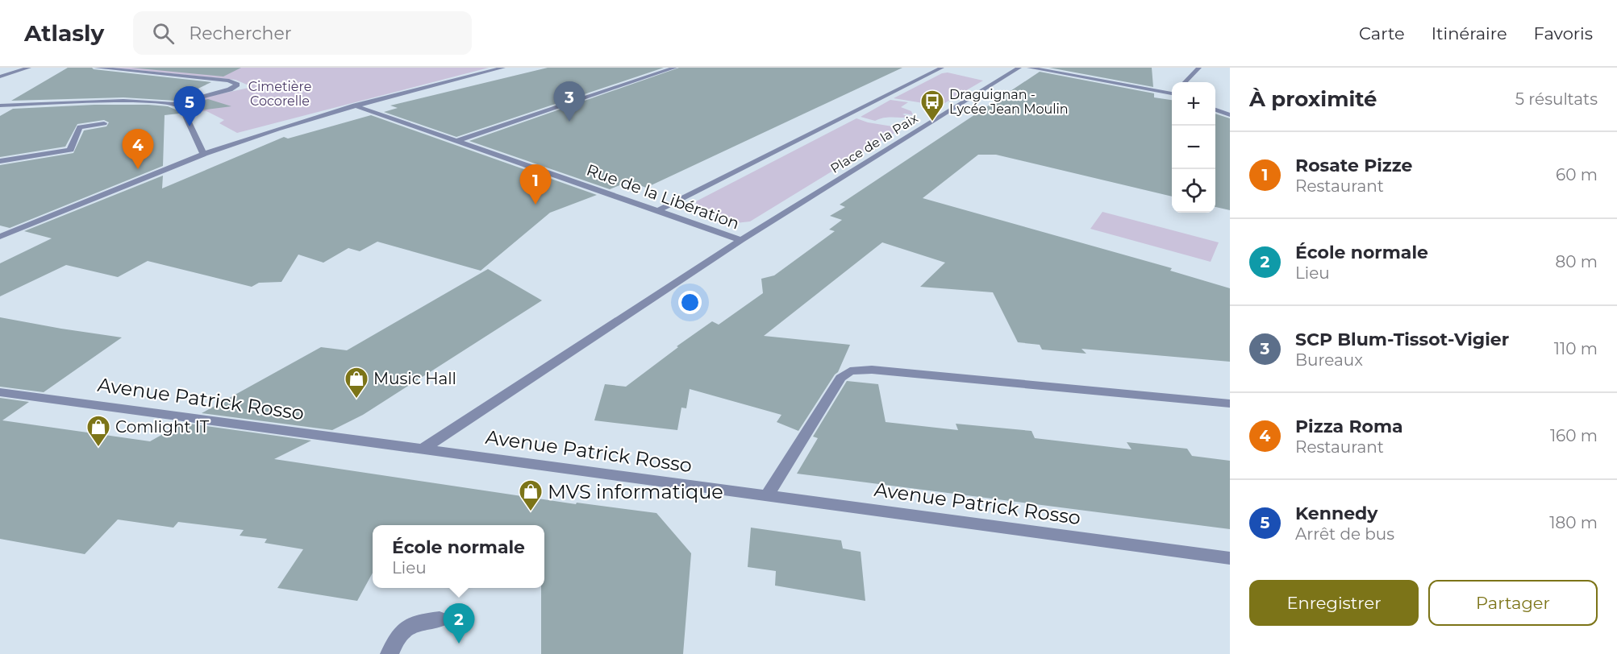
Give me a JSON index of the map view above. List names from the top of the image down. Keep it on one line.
{"streets":{"street":["Place de la Paix","Rue de la Libération","Avenue Patrick Rosso"]},"crossings":[["Place de la Paix","Rue de la Libération"],["Rue de la Libération","Avenue Patrick Rosso"]],"parks":["Cimetière Cocorelle"],"places":{"bus stop":["Draguignan - Lycée Jean Moulin"],"shop":["Music Hall","Comlight IT","MVS informatique"]},"page":{"header":"Atlasly","search":"Rechercher","nav":["Carte","Itinéraire","Favoris"],"heading":["À proximité","5 résultats"],"pins":["3","5","4","1","2"],"map_buttons":["+","−"],"list":[{"mark":"1","name":"Rosate Pizze","note":"Restaurant","value":"60 m"},{"mark":"2","name":"École normale","note":"Lieu","value":"80 m"},{"mark":"3","name":"SCP Blum-Tissot-Vigier","note":"Bureaux","value":"110 m"},{"mark":"4","name":"Pizza Roma","note":"Restaurant","value":"160 m"},{"mark":"5","name":"Kennedy","note":"Arrêt de bus","value":"180 m"}],"popup":["École normale","Lieu"],"buttons":["Enregistrer","Partager"]}}
